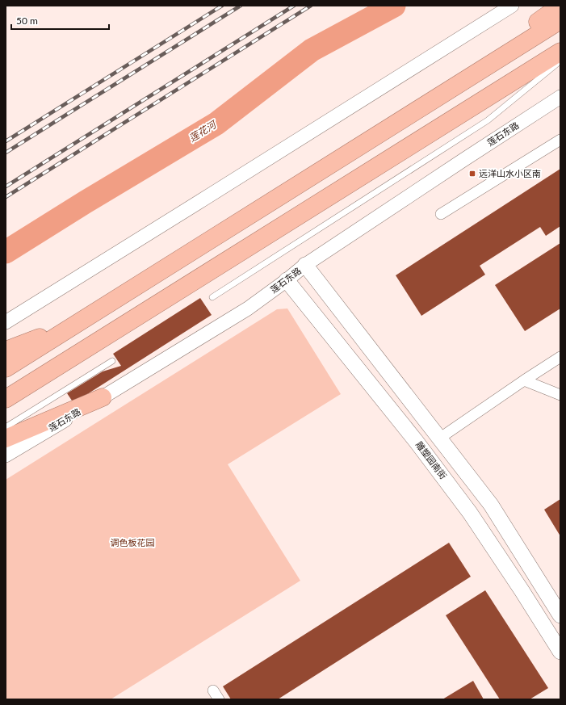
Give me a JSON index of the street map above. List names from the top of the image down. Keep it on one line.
{"streets":{"main road":["雕塑园南街"],"street":["莲石东路"]},"crossings":[["莲石东路","雕塑园南街"]],"water":["莲花河"],"parks":["调色板花园"],"places":{"transit":["远洋山水小区南"]},"scale_bar":"50 m"}
